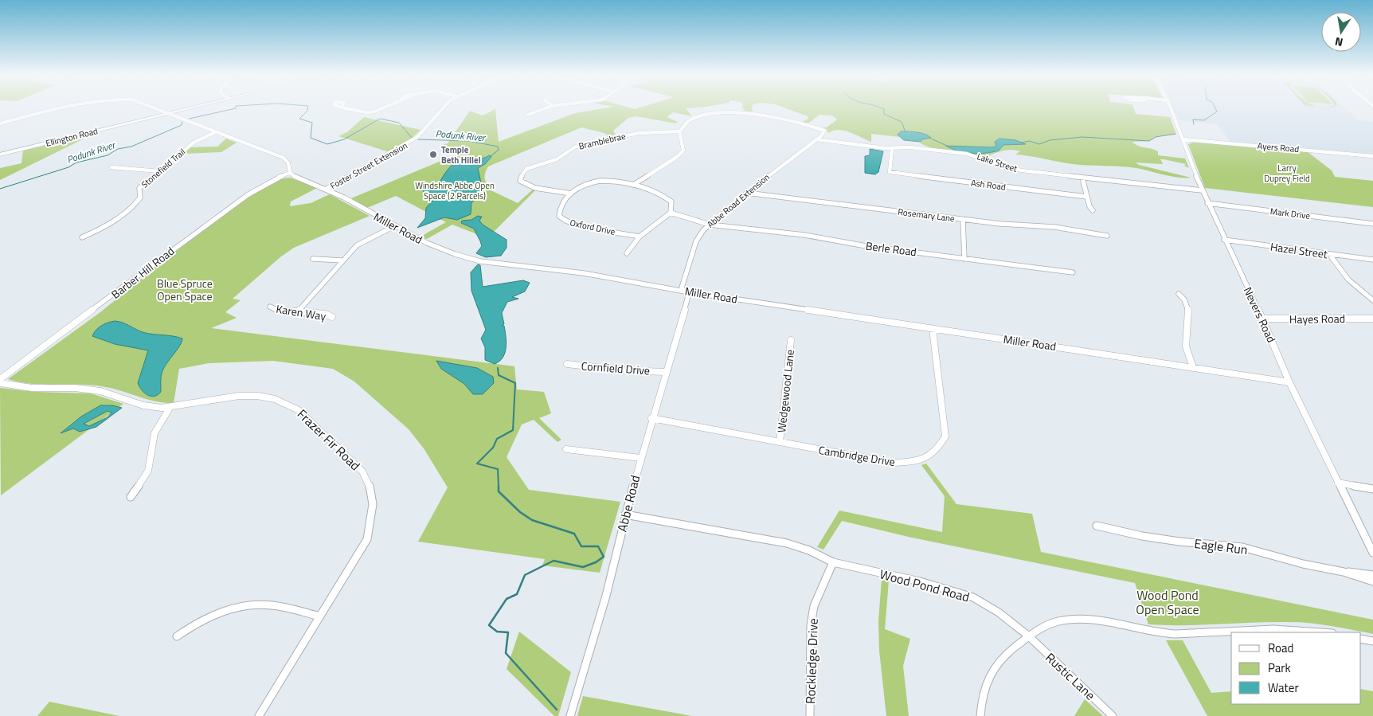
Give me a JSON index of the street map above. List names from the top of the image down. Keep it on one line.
{"streets":{"main road":["Ellington Road"],"street":["Bramblebrae","Ayers Road","Lake Street","Foster Street Extension","Stonefield Trail","Ash Road","Abbe Road Extension","Mark Drive","Rosemary Lane","Oxford Drive","Miller Road","Berle Road","Hazel Street","Barber Hill Road","Karen Way","Nevers Road","Hayes Road","Cornfield Drive","Wedgewood Lane","Frazer Fir Road","Cambridge Drive","Abbe Road","Eagle Run","Wood Pond Road","Rockledge Drive","Rustic Lane"]},"crossings":[["Bramblebrae","Abbe Road Extension"],["Bramblebrae","Oxford Drive"],["Ayers Road","Nevers Road"],["Lake Street","Ash Road"],["Lake Street","Abbe Road Extension"],["Lake Street","Nevers Road"],["Foster Street Extension","Miller Road"],["Abbe Road Extension","Rosemary Lane"],["Abbe Road Extension","Miller Road"],["Abbe Road Extension","Berle Road"],["Abbe Road Extension","Abbe Road"],["Mark Drive","Nevers Road"],["Miller Road","Barber Hill Road"],["Miller Road","Nevers Road"],["Miller Road","Cambridge Drive"],["Miller Road","Abbe Road"],["Hazel Street","Nevers Road"],["Nevers Road","Hayes Road"],["Cornfield Drive","Abbe Road"],["Wedgewood Lane","Cambridge Drive"],["Cambridge Drive","Abbe Road"],["Abbe Road","Wood Pond Road"],["Wood Pond Road","Rockledge Drive"],["Wood Pond Road","Rustic Lane"]],"water":["Podunk River"],"parks":["Larry Duprey Field","Windshire Abbe Open Space (2 Parcels)","Blue Spruce Open Space","Wood Pond Open Space"],"places":["Temple Beth Hillel"],"legend":["Road","Park","Water"],"north":"bottom"}
